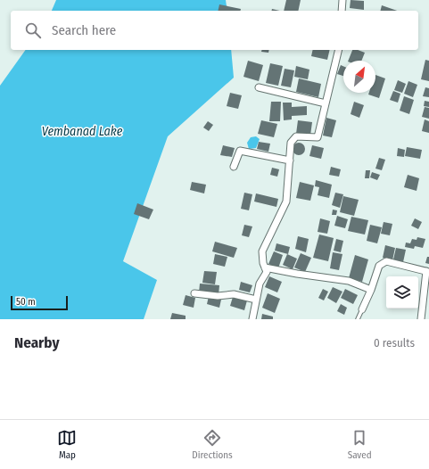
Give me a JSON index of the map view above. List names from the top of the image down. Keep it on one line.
{"water":["Vembanad Lake"],"scale_bar":"50 m","north":"top right","page":{"search":"Search here","scale":"50 m","heading":["Nearby","0 results"],"nav":["Map","Directions","Saved"]}}
